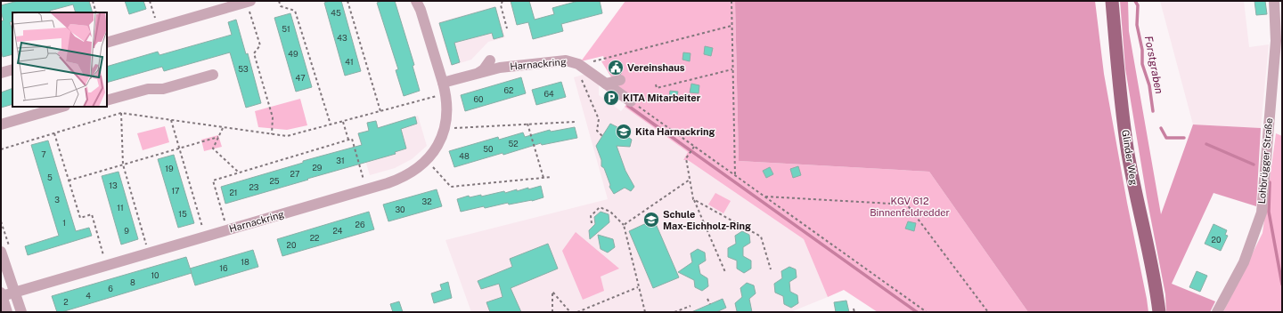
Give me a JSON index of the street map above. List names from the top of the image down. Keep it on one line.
{"streets":{"main road":["Glinder Weg"],"street":["Harnackring","Lohbrügger Straße"]},"water":["Forstgraben"],"parks":["KGV 612 Binnenfeldredder"],"places":{"public building":["Vereinshaus"],"parking":["KITA Mitarbeiter"],"school or university":["Kita Harnackring","Schule Max-Eichholz-Ring"]},"house_numbers":["45","51","43","49","41","53","47","62","64","60","52","50","7","48","31","29","19","27","5","25","13","23","17","21","3","32","11","30","15","1","26","9","24","22","20","20","18","16","10","8","6","4","2"]}
